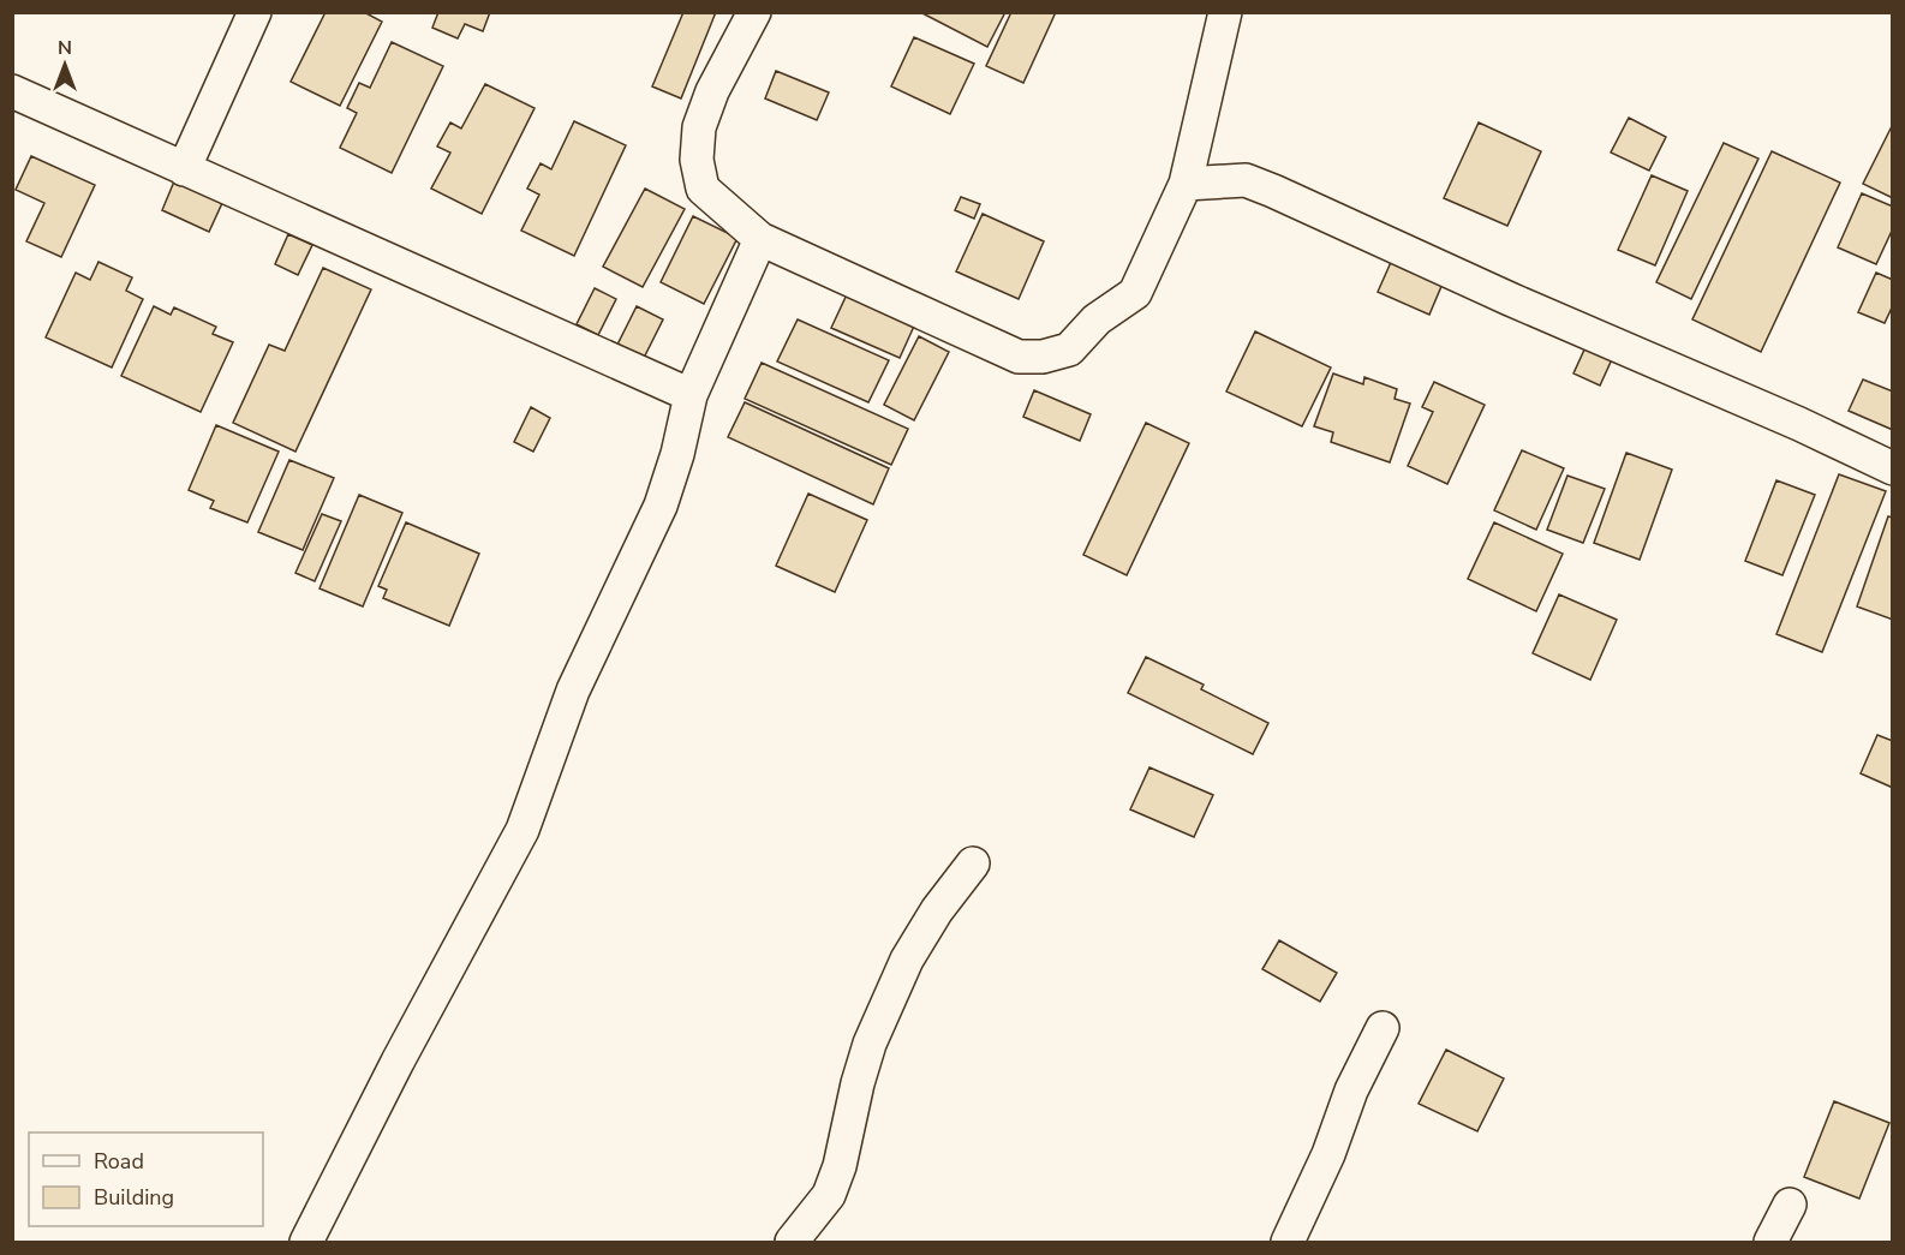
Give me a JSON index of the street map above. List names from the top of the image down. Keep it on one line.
{"legend":["Road","Building"],"north":"top"}
